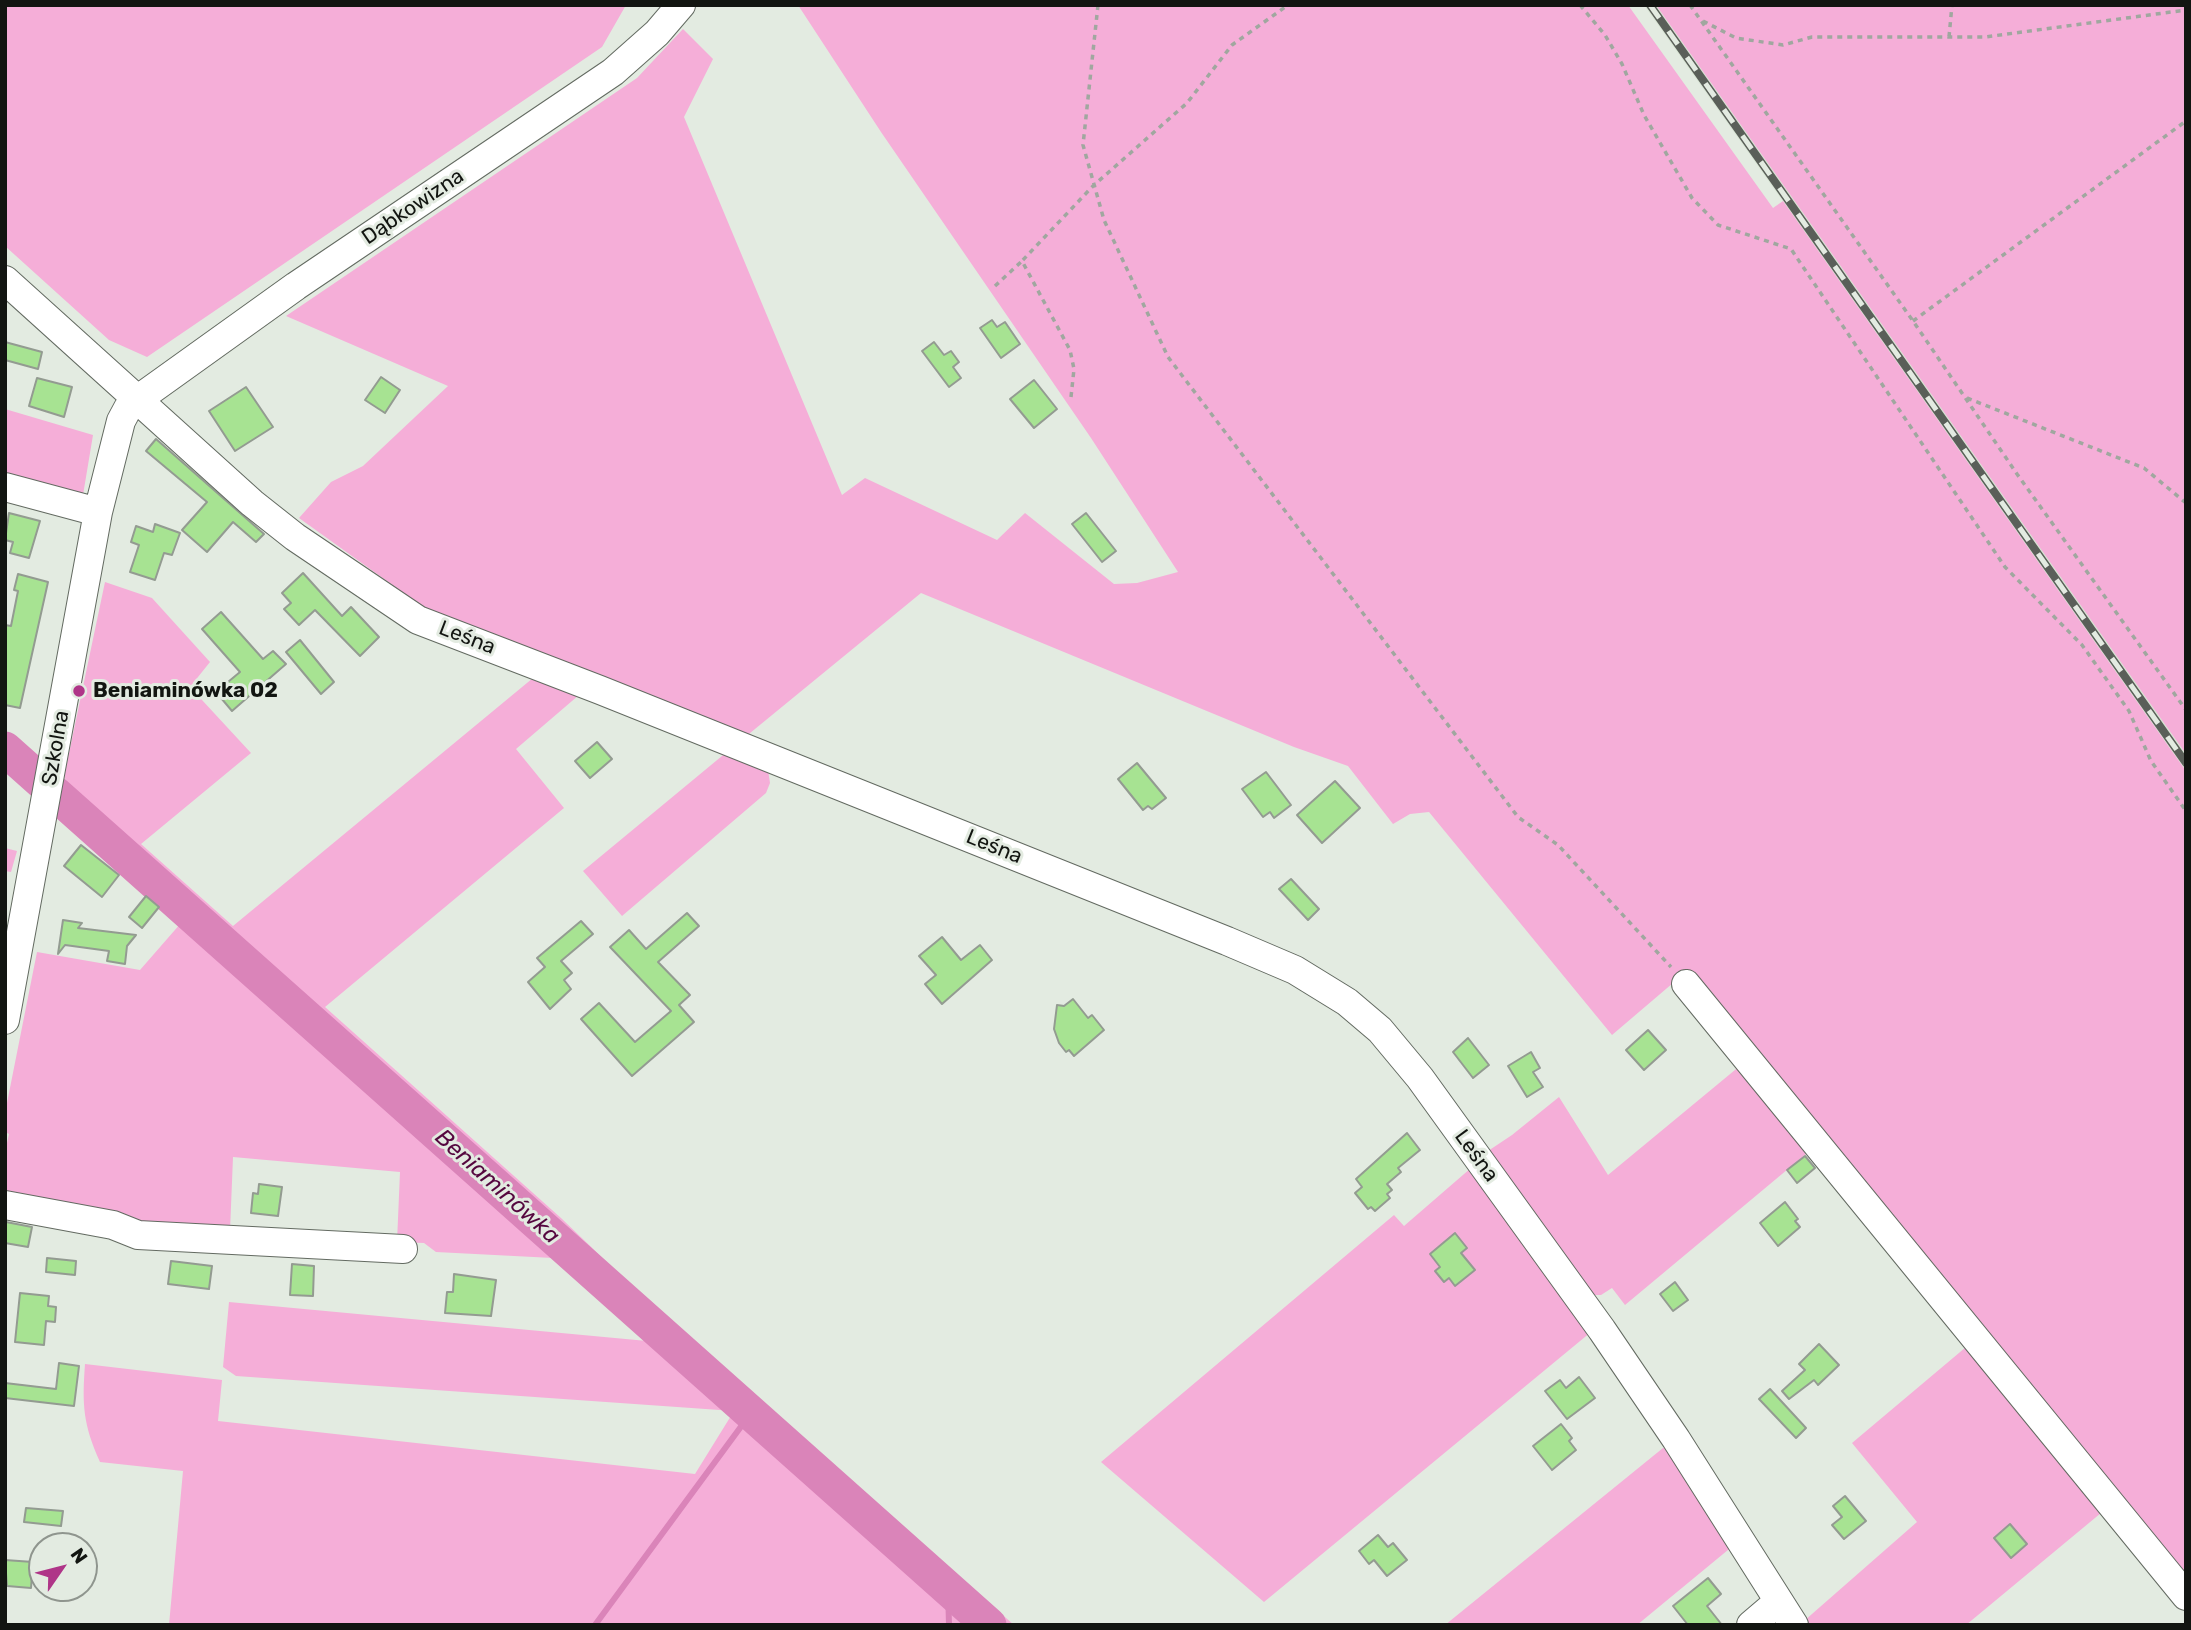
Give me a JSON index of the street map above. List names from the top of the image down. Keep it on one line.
{"streets":{"street":["Dąbkowizna","Leśna","Szkolna"]},"crossings":[["Dąbkowizna","Leśna"],["Dąbkowizna","Szkolna"],["Leśna","Szkolna"]],"water":["Beniaminówka"],"places":["Beniaminówka 02"],"north":"top right"}
